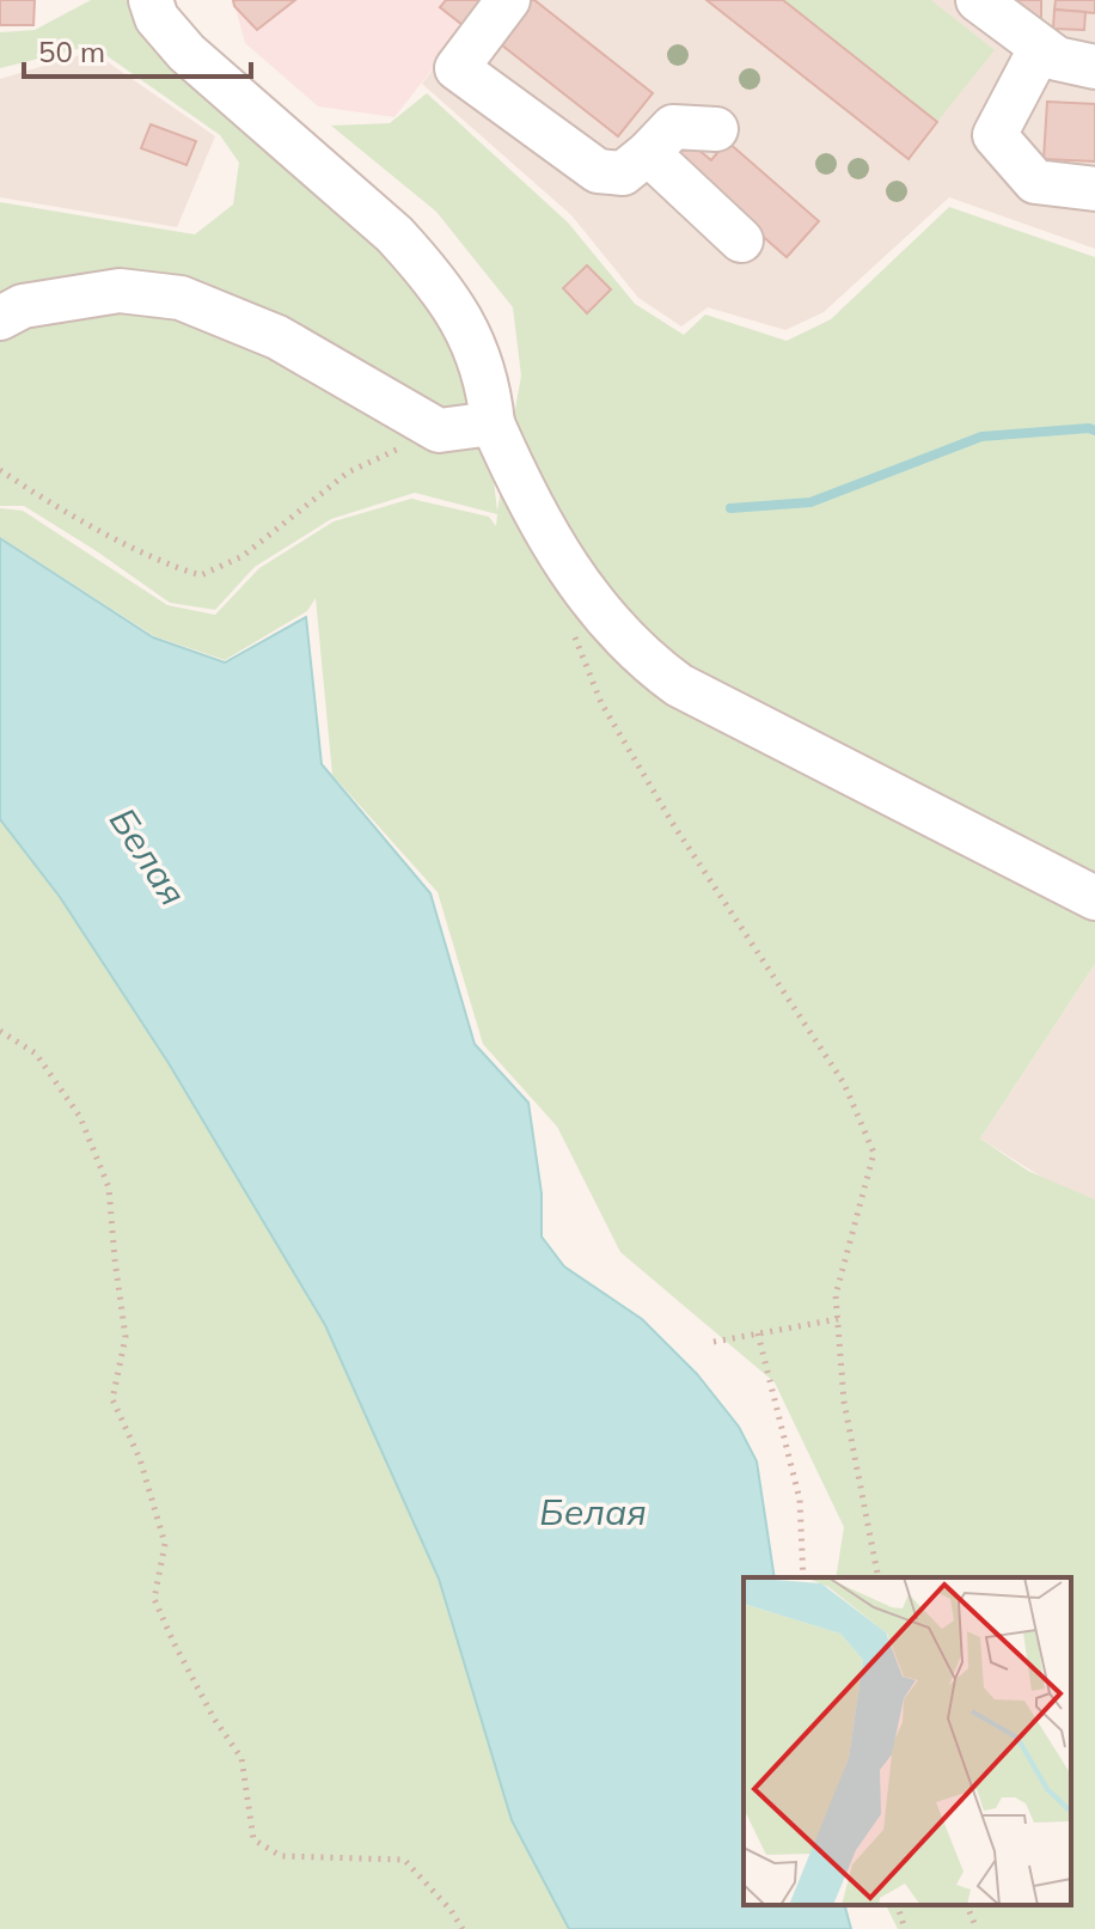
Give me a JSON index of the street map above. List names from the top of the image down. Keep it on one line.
{"water":["Белая"],"scale_bar":"50 m"}
